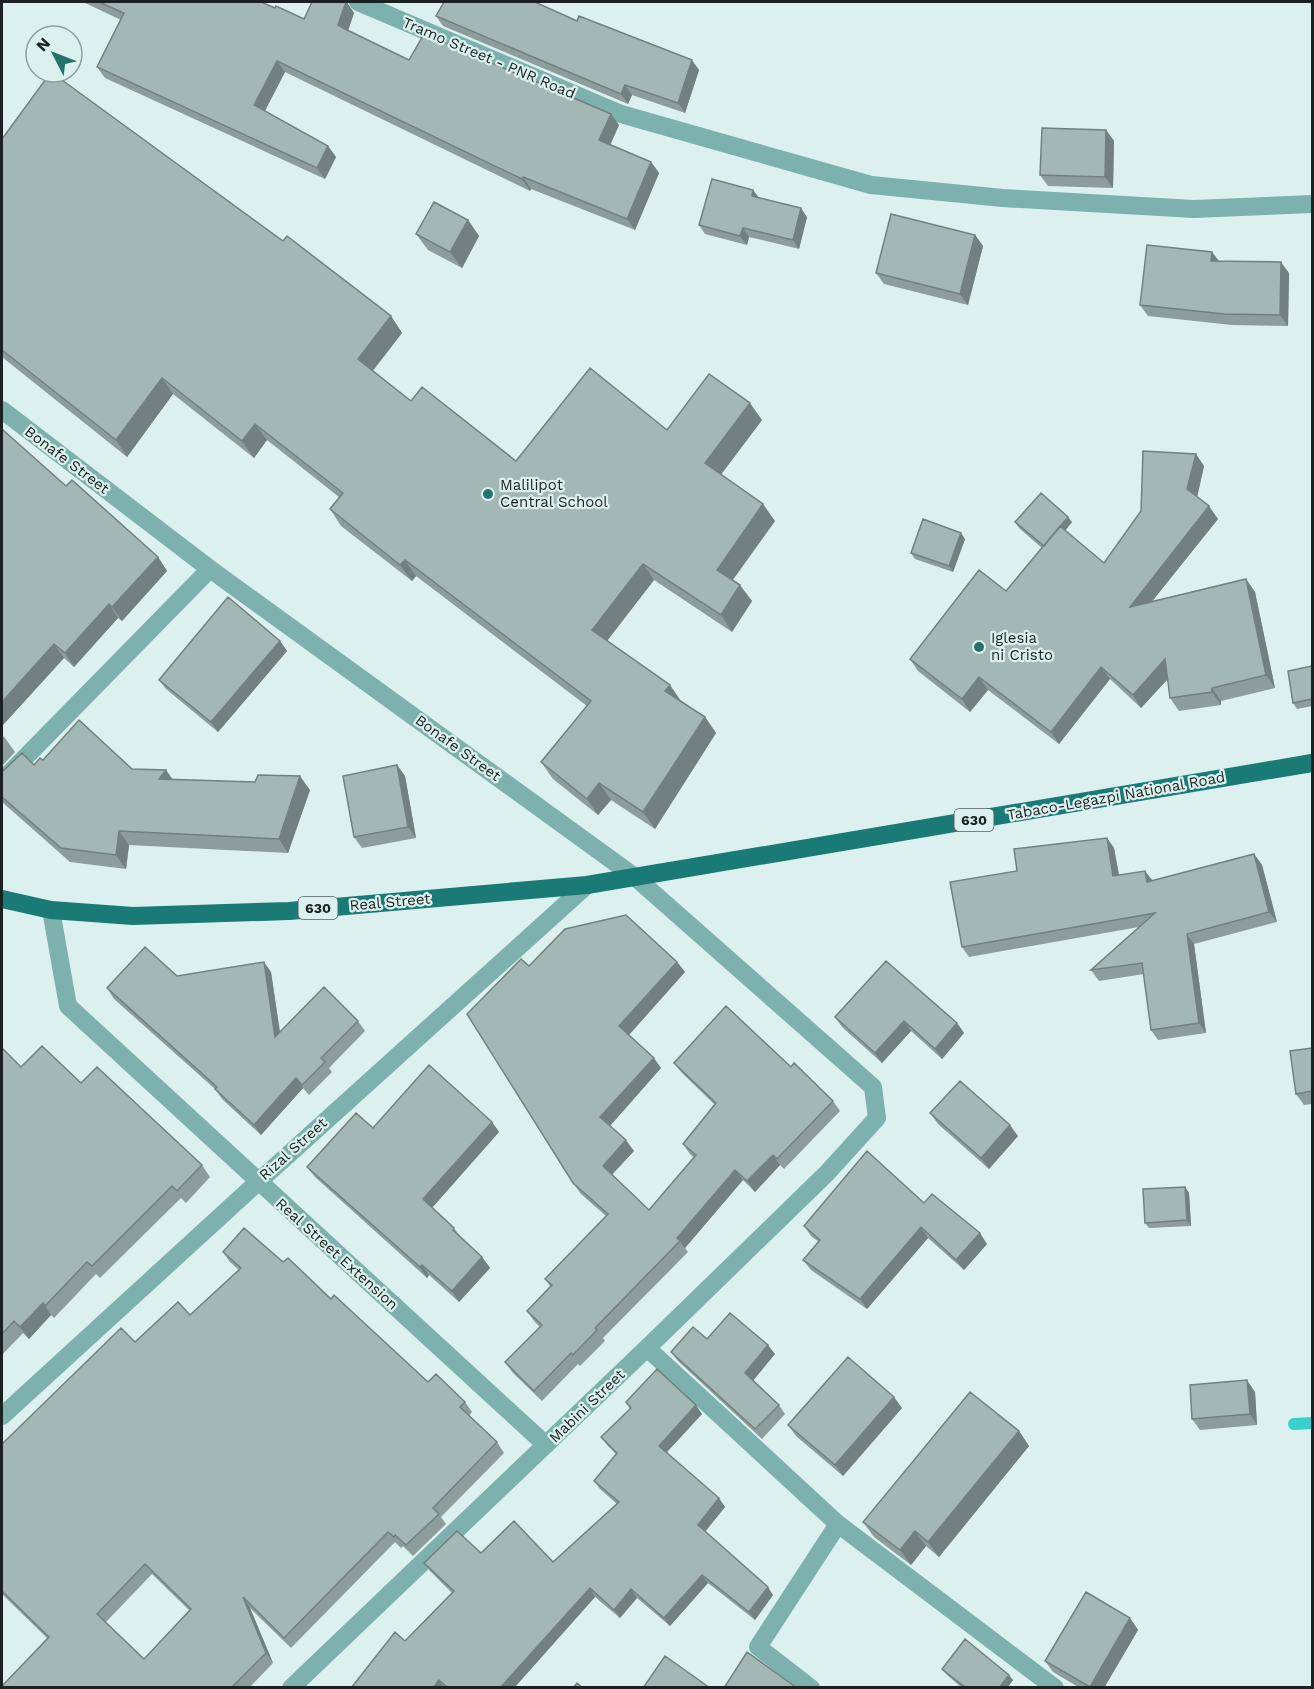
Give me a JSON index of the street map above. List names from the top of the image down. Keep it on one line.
{"streets":{"main road":["Tabaco-Legazpi National Road","630","Real Street"],"street":["Tramo Street - PNR Road","Bonafe Street","Rizal Street","Real Street Extension","Mabini Street"]},"crossings":[["Bonafe Street","Tabaco-Legazpi National Road"],["Bonafe Street","Real Street"],["Bonafe Street","Mabini Street"],["Tabaco-Legazpi National Road","Real Street"],["Real Street","Rizal Street"],["Real Street","Real Street Extension"],["Rizal Street","Real Street Extension"],["Real Street Extension","Mabini Street"]],"places":["Malilipot Central School","Iglesia ni Cristo"],"north":"top left"}
